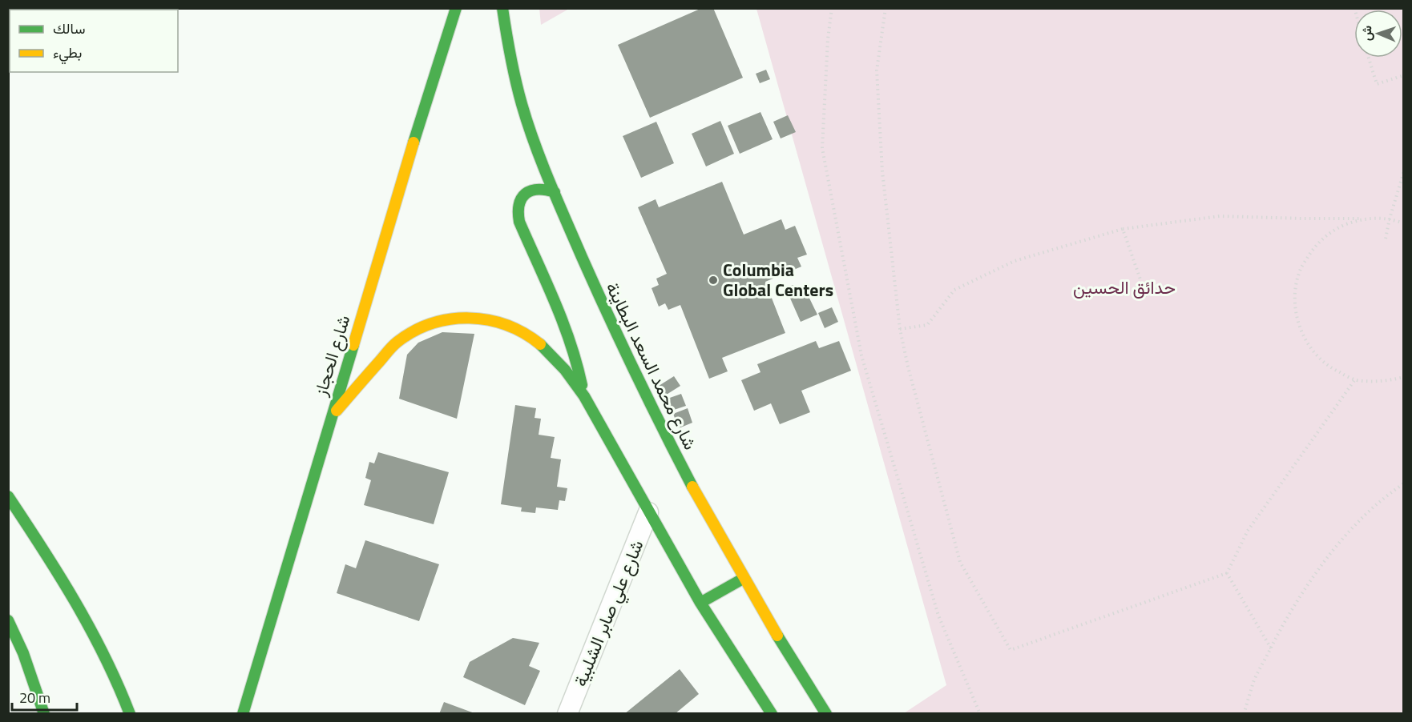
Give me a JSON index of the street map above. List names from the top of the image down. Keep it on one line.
{"streets":{"street":["شارع الحجاز","شارع محمد السعد البطاينة","شارع علي صابر الشلبية"]},"parks":["حدائق الحسين"],"places":["Columbia Global Centers"],"legend":["سالك","بطيء"],"scale_bar":"20 m","north":"left"}
